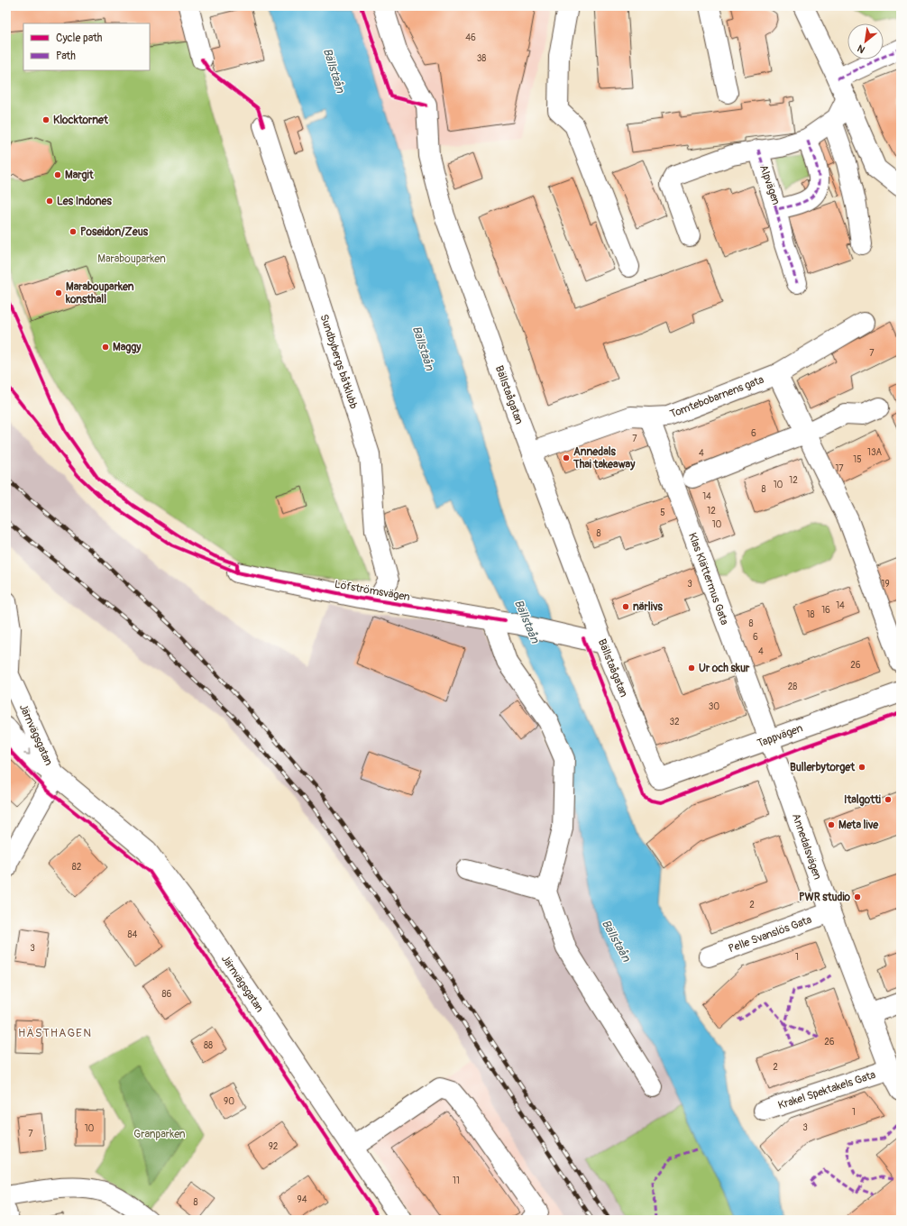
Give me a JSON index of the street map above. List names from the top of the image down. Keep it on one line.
{"streets":{"street":["Alpvägen","Sundbybergs båtklubb","Bällstaågatan","Tomtebobarnens gata","Klas Klättermus Gata","Löfströmsvägen","Järnvägsgatan","Tappvägen","Annedalsvägen","Pelle Svanslös Gata","Krakel Spektakels Gata"]},"crossings":[["Sundbybergs båtklubb","Löfströmsvägen"],["Bällstaågatan","Tomtebobarnens gata"],["Bällstaågatan","Löfströmsvägen"],["Bällstaågatan","Tappvägen"],["Tomtebobarnens gata","Klas Klättermus Gata"],["Klas Klättermus Gata","Tappvägen"],["Klas Klättermus Gata","Annedalsvägen"],["Tappvägen","Annedalsvägen"],["Annedalsvägen","Pelle Svanslös Gata"],["Annedalsvägen","Krakel Spektakels Gata"]],"districts":["HÄSTHAGEN"],"water":["Bällstaån"],"parks":["Marabouparken","Granparken"],"places":["Klocktornet","Margit","Les Indones","Poseidon/Zeus","Marabouparken konsthall","Maggy","Annedals Thai takeaway","närlivs","Ur och skur","Bullerbytorget","Italgotti","Meta live","PWR studio"],"house_numbers":["46","38","7","6","7","13A","4","15","17","12","10","8","14","12","5","10","8","3","19","14","16","18","8","6","4","26","28","30","32","82","2","84","3","1","86","26","88","2","90","1","3","10","7","92","11","94","8"],"legend":["Cycle path","Path"],"north":"bottom left"}
